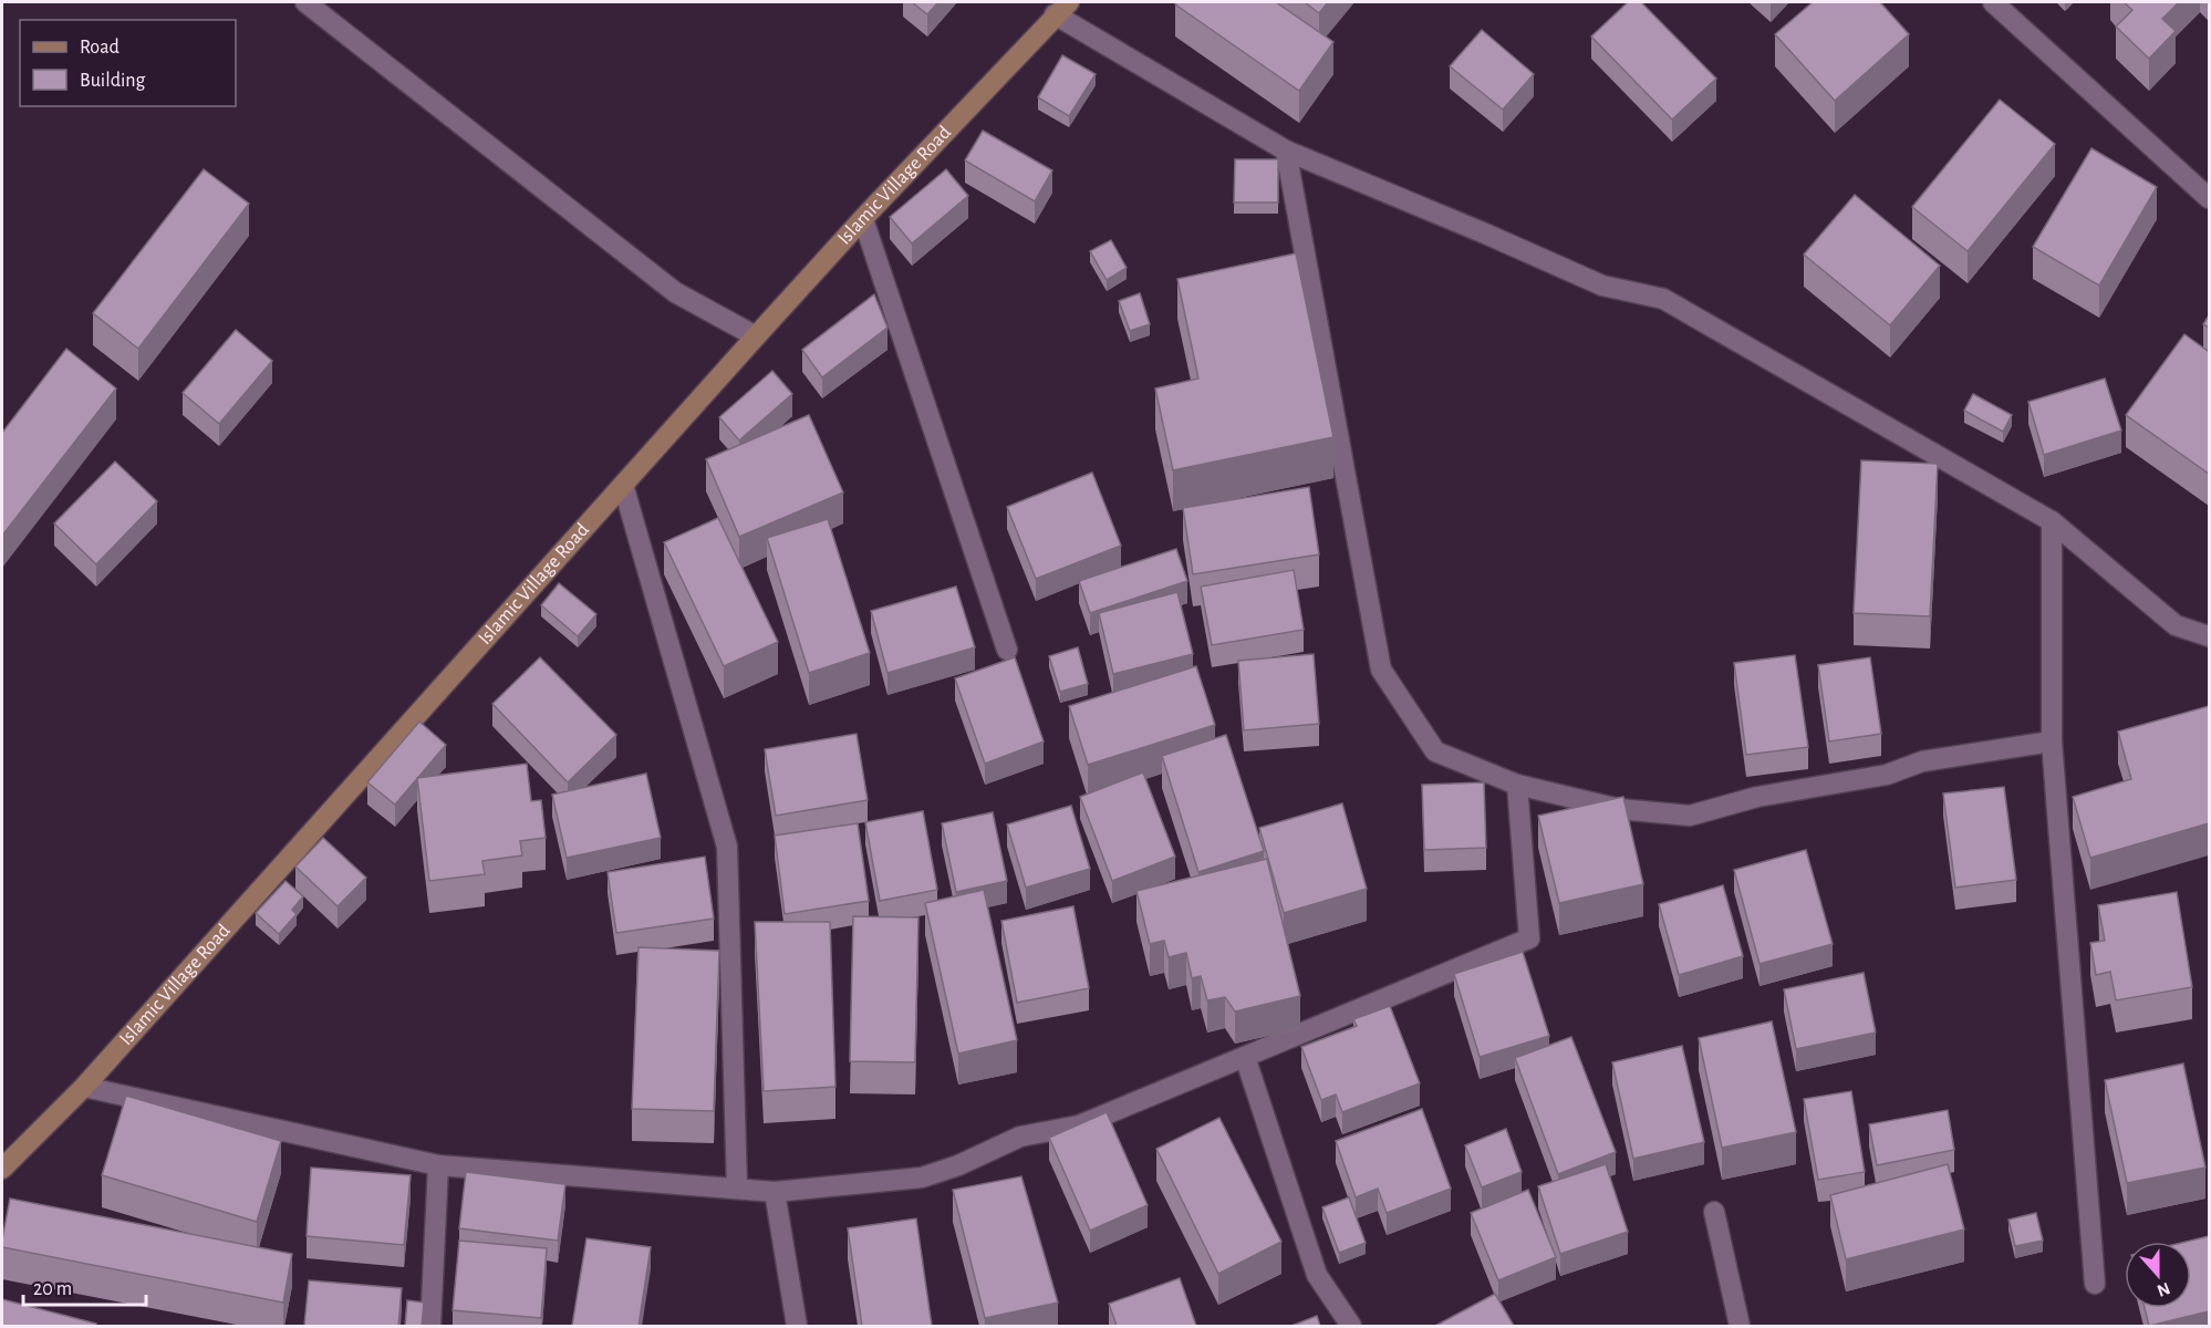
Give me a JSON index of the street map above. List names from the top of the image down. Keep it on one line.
{"streets":{"street":["Islamic Village Road"]},"legend":["Road","Building"],"scale_bar":"20 m","north":"bottom"}
